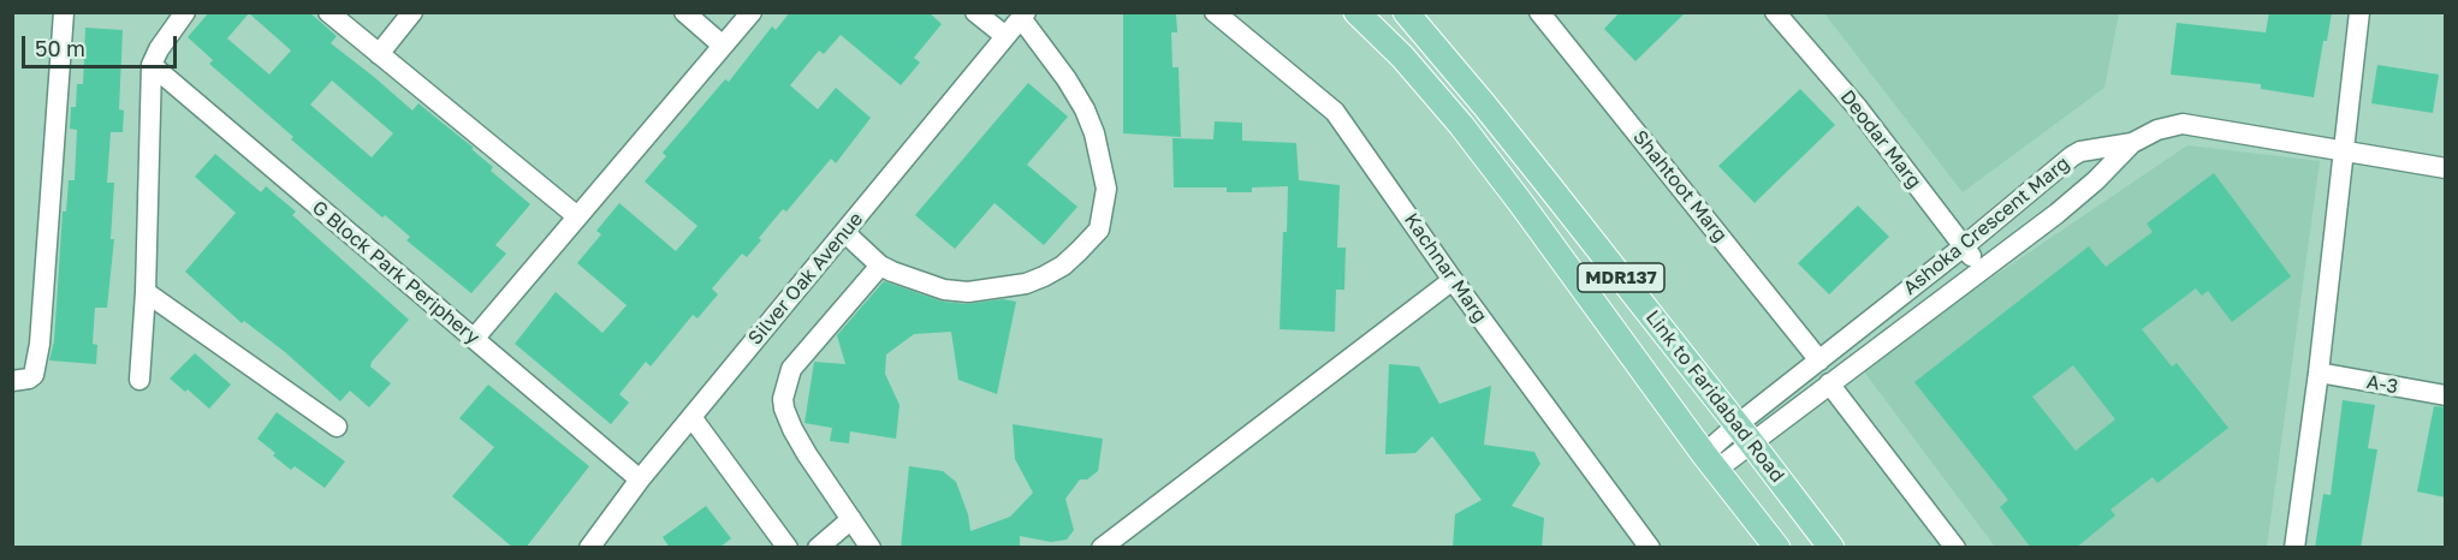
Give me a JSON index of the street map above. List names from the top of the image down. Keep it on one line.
{"streets":{"main road":["MDR137","Link to Faridabad Road"],"street":["Deodar Marg","Shahtoot Marg","Ashoka Crescent Marg","Kachnar Marg","G Block Park Periphery","Silver Oak Avenue","A-3"]},"crossings":[["Deodar Marg","Ashoka Crescent Marg"],["Shahtoot Marg","Ashoka Crescent Marg"],["Ashoka Crescent Marg","Link to Faridabad Road"],["G Block Park Periphery","Silver Oak Avenue"]],"scale_bar":"50 m"}
